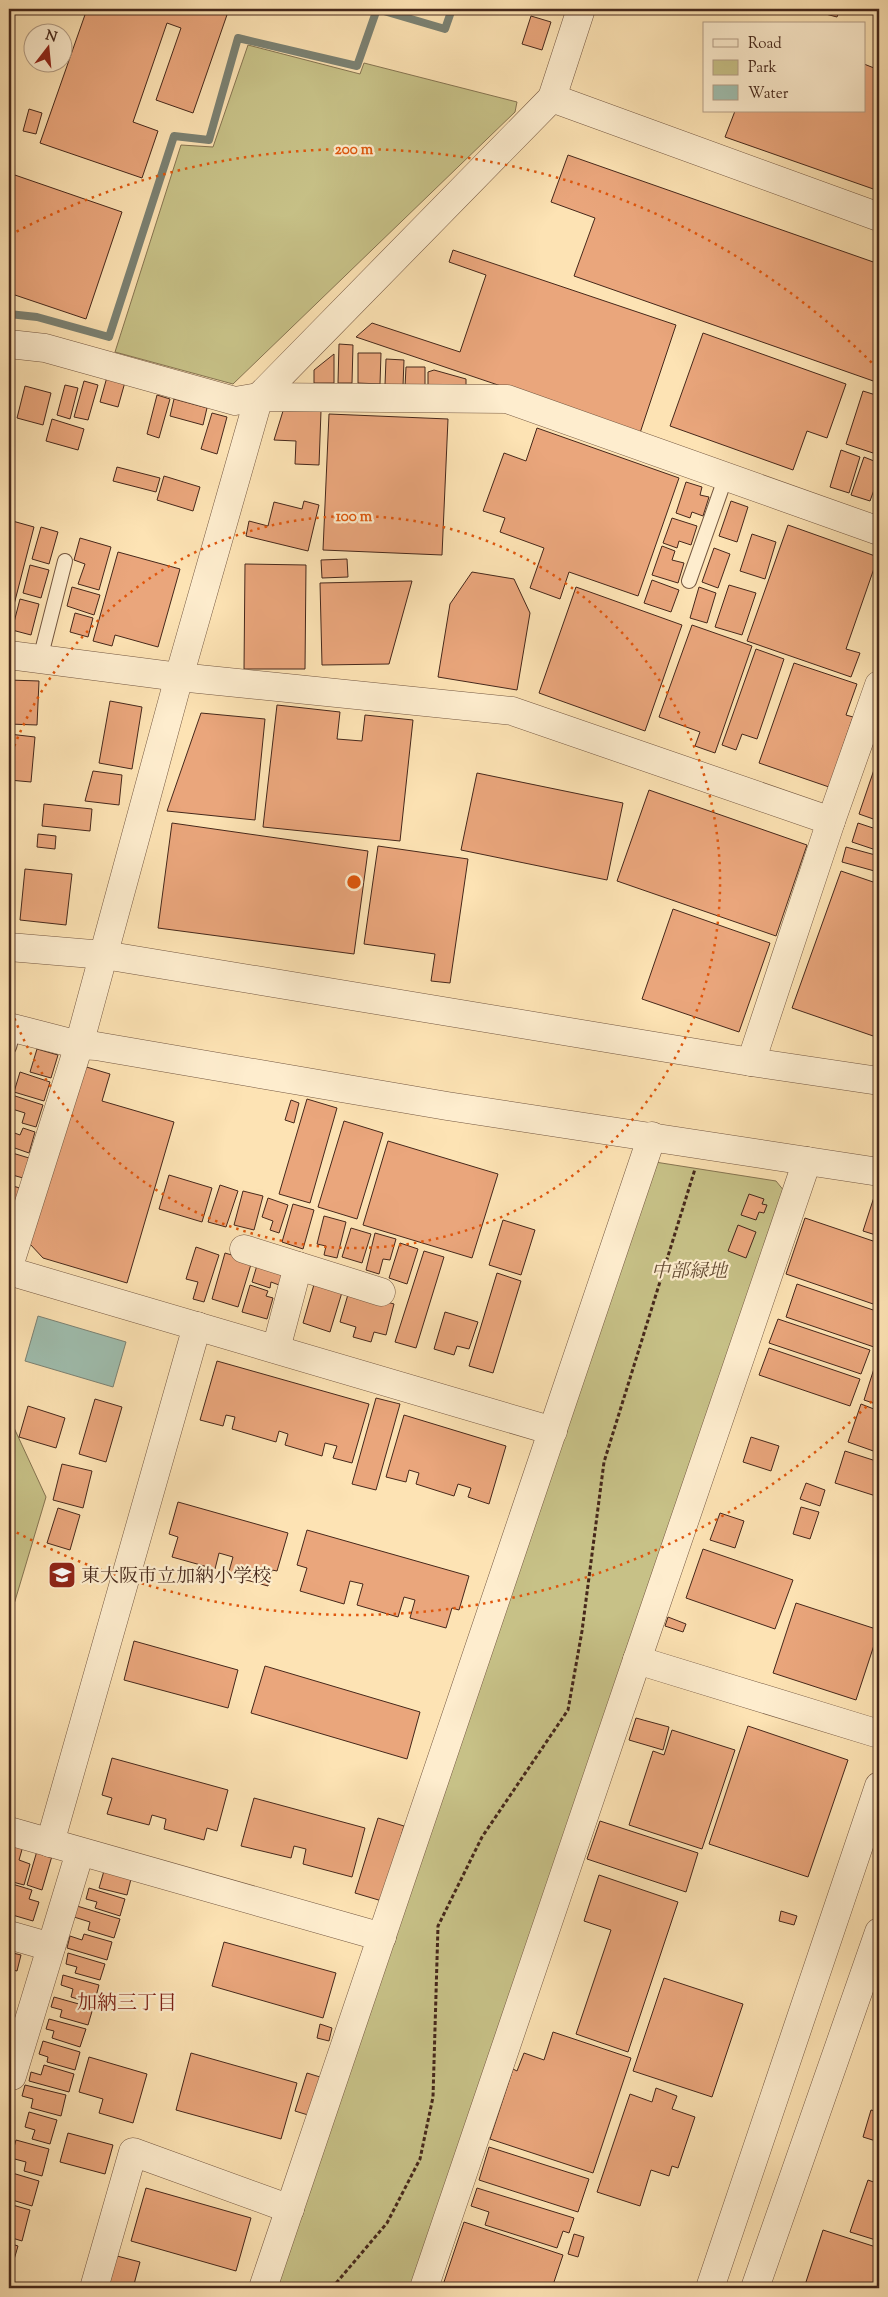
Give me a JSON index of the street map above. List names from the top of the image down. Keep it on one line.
{"districts":["加納三丁目"],"parks":["中部緑地"],"places":{"school or university":["東大阪市立加納小学校"]},"legend":["Road","Park","Water"],"north":"top","rings":["200 m","100 m"]}
